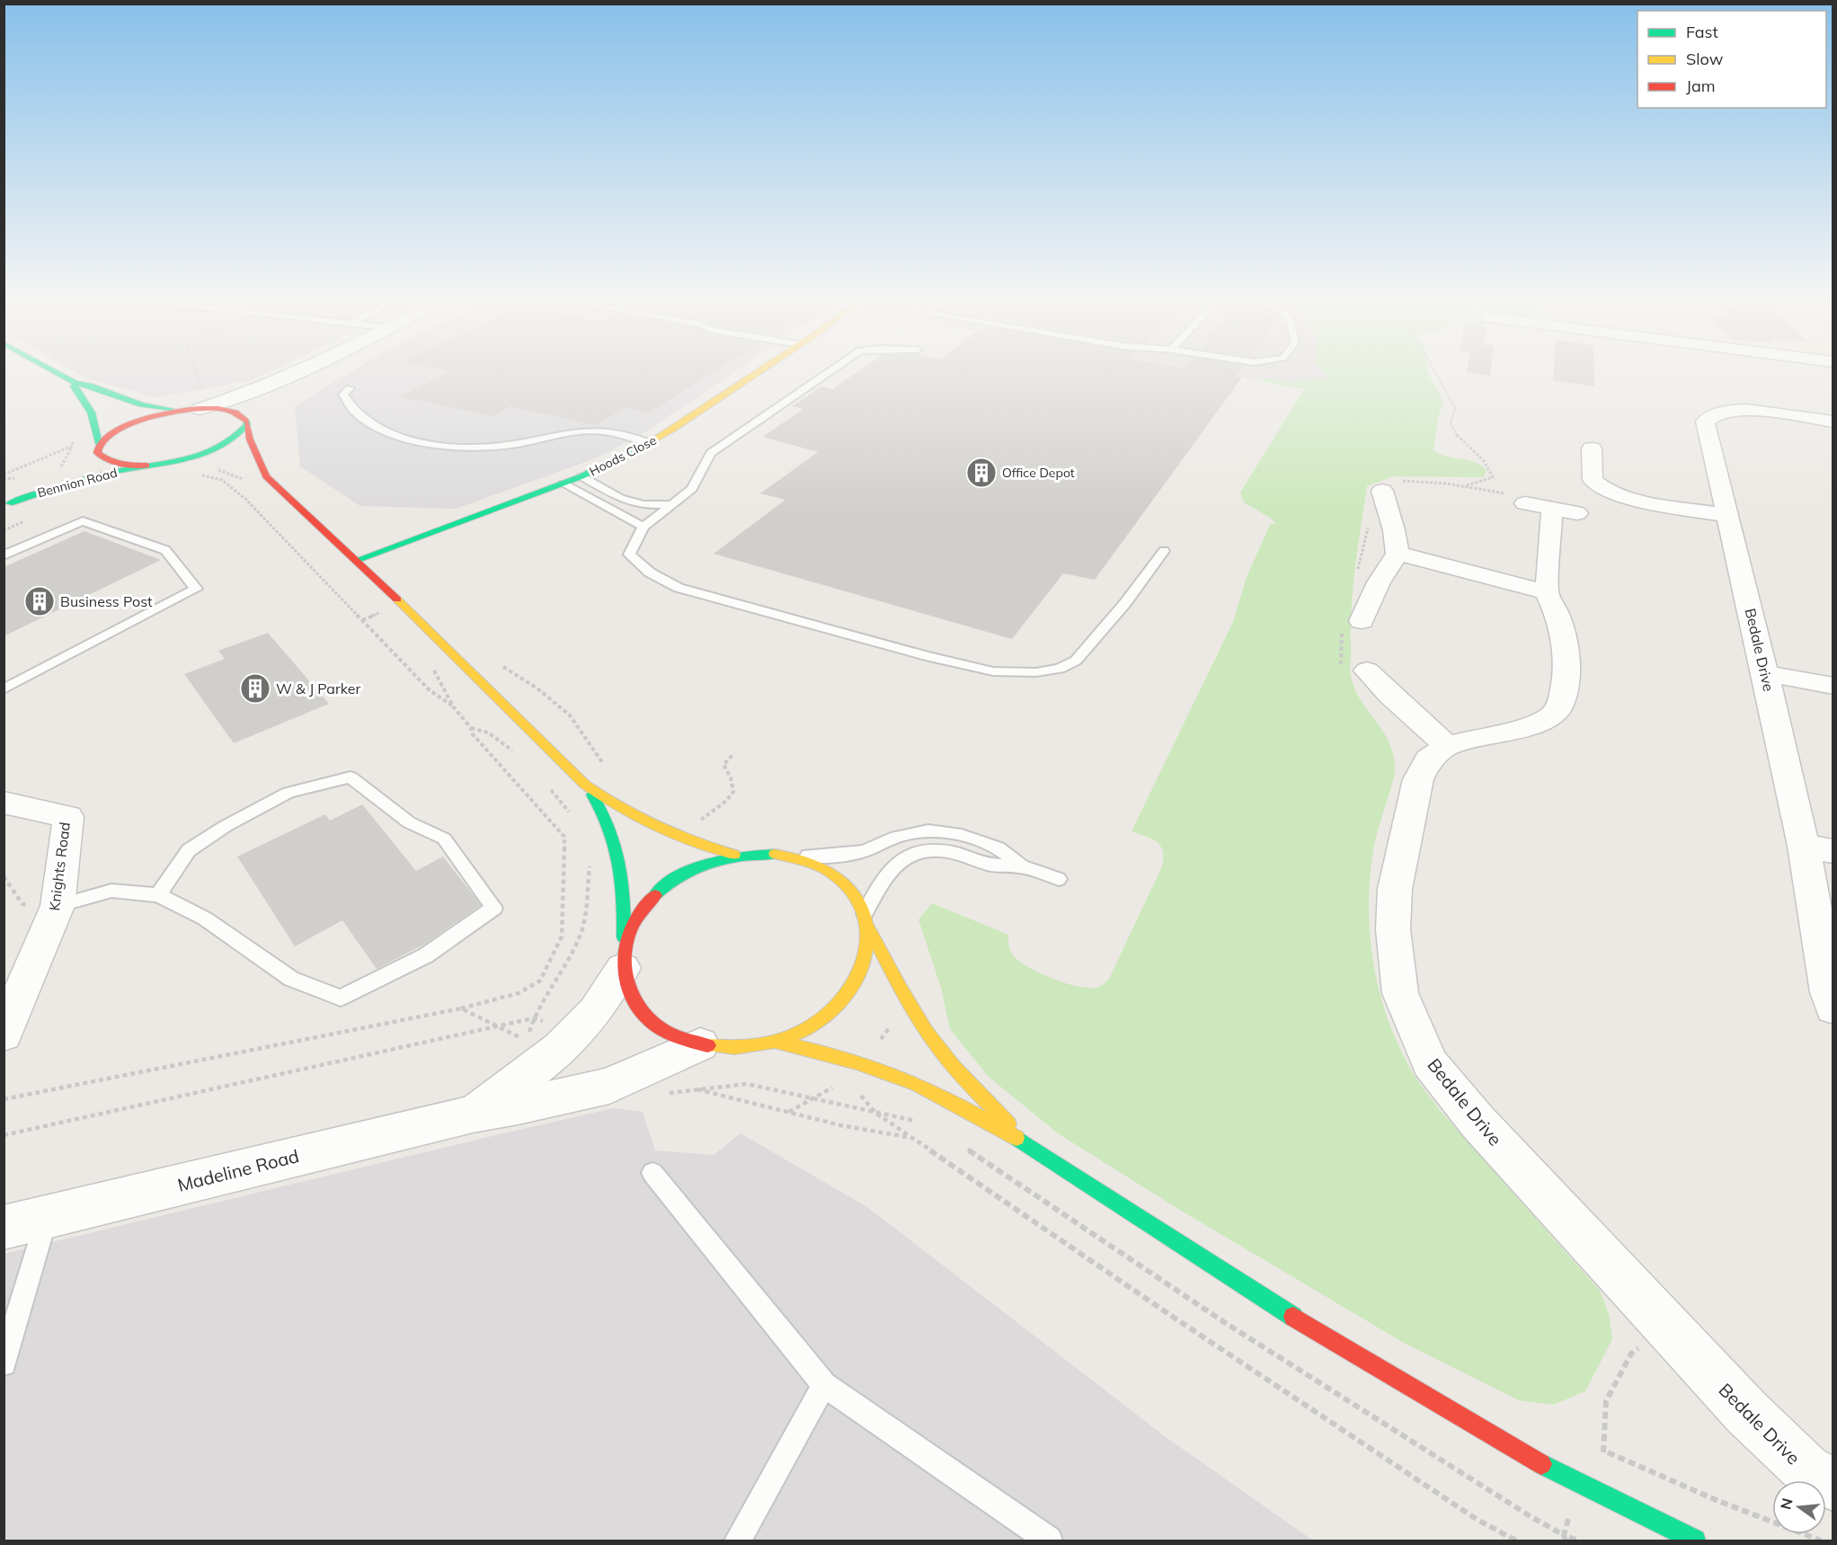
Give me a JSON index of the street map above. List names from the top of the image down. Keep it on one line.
{"streets":{"street":["Hoods Close","Bennion Road","Bedale Drive","Knights Road","Madeline Road"]},"places":{"building":["Office Depot","Business Post","W & J Parker"]},"legend":["Fast","Slow","Jam"],"north":"left"}
